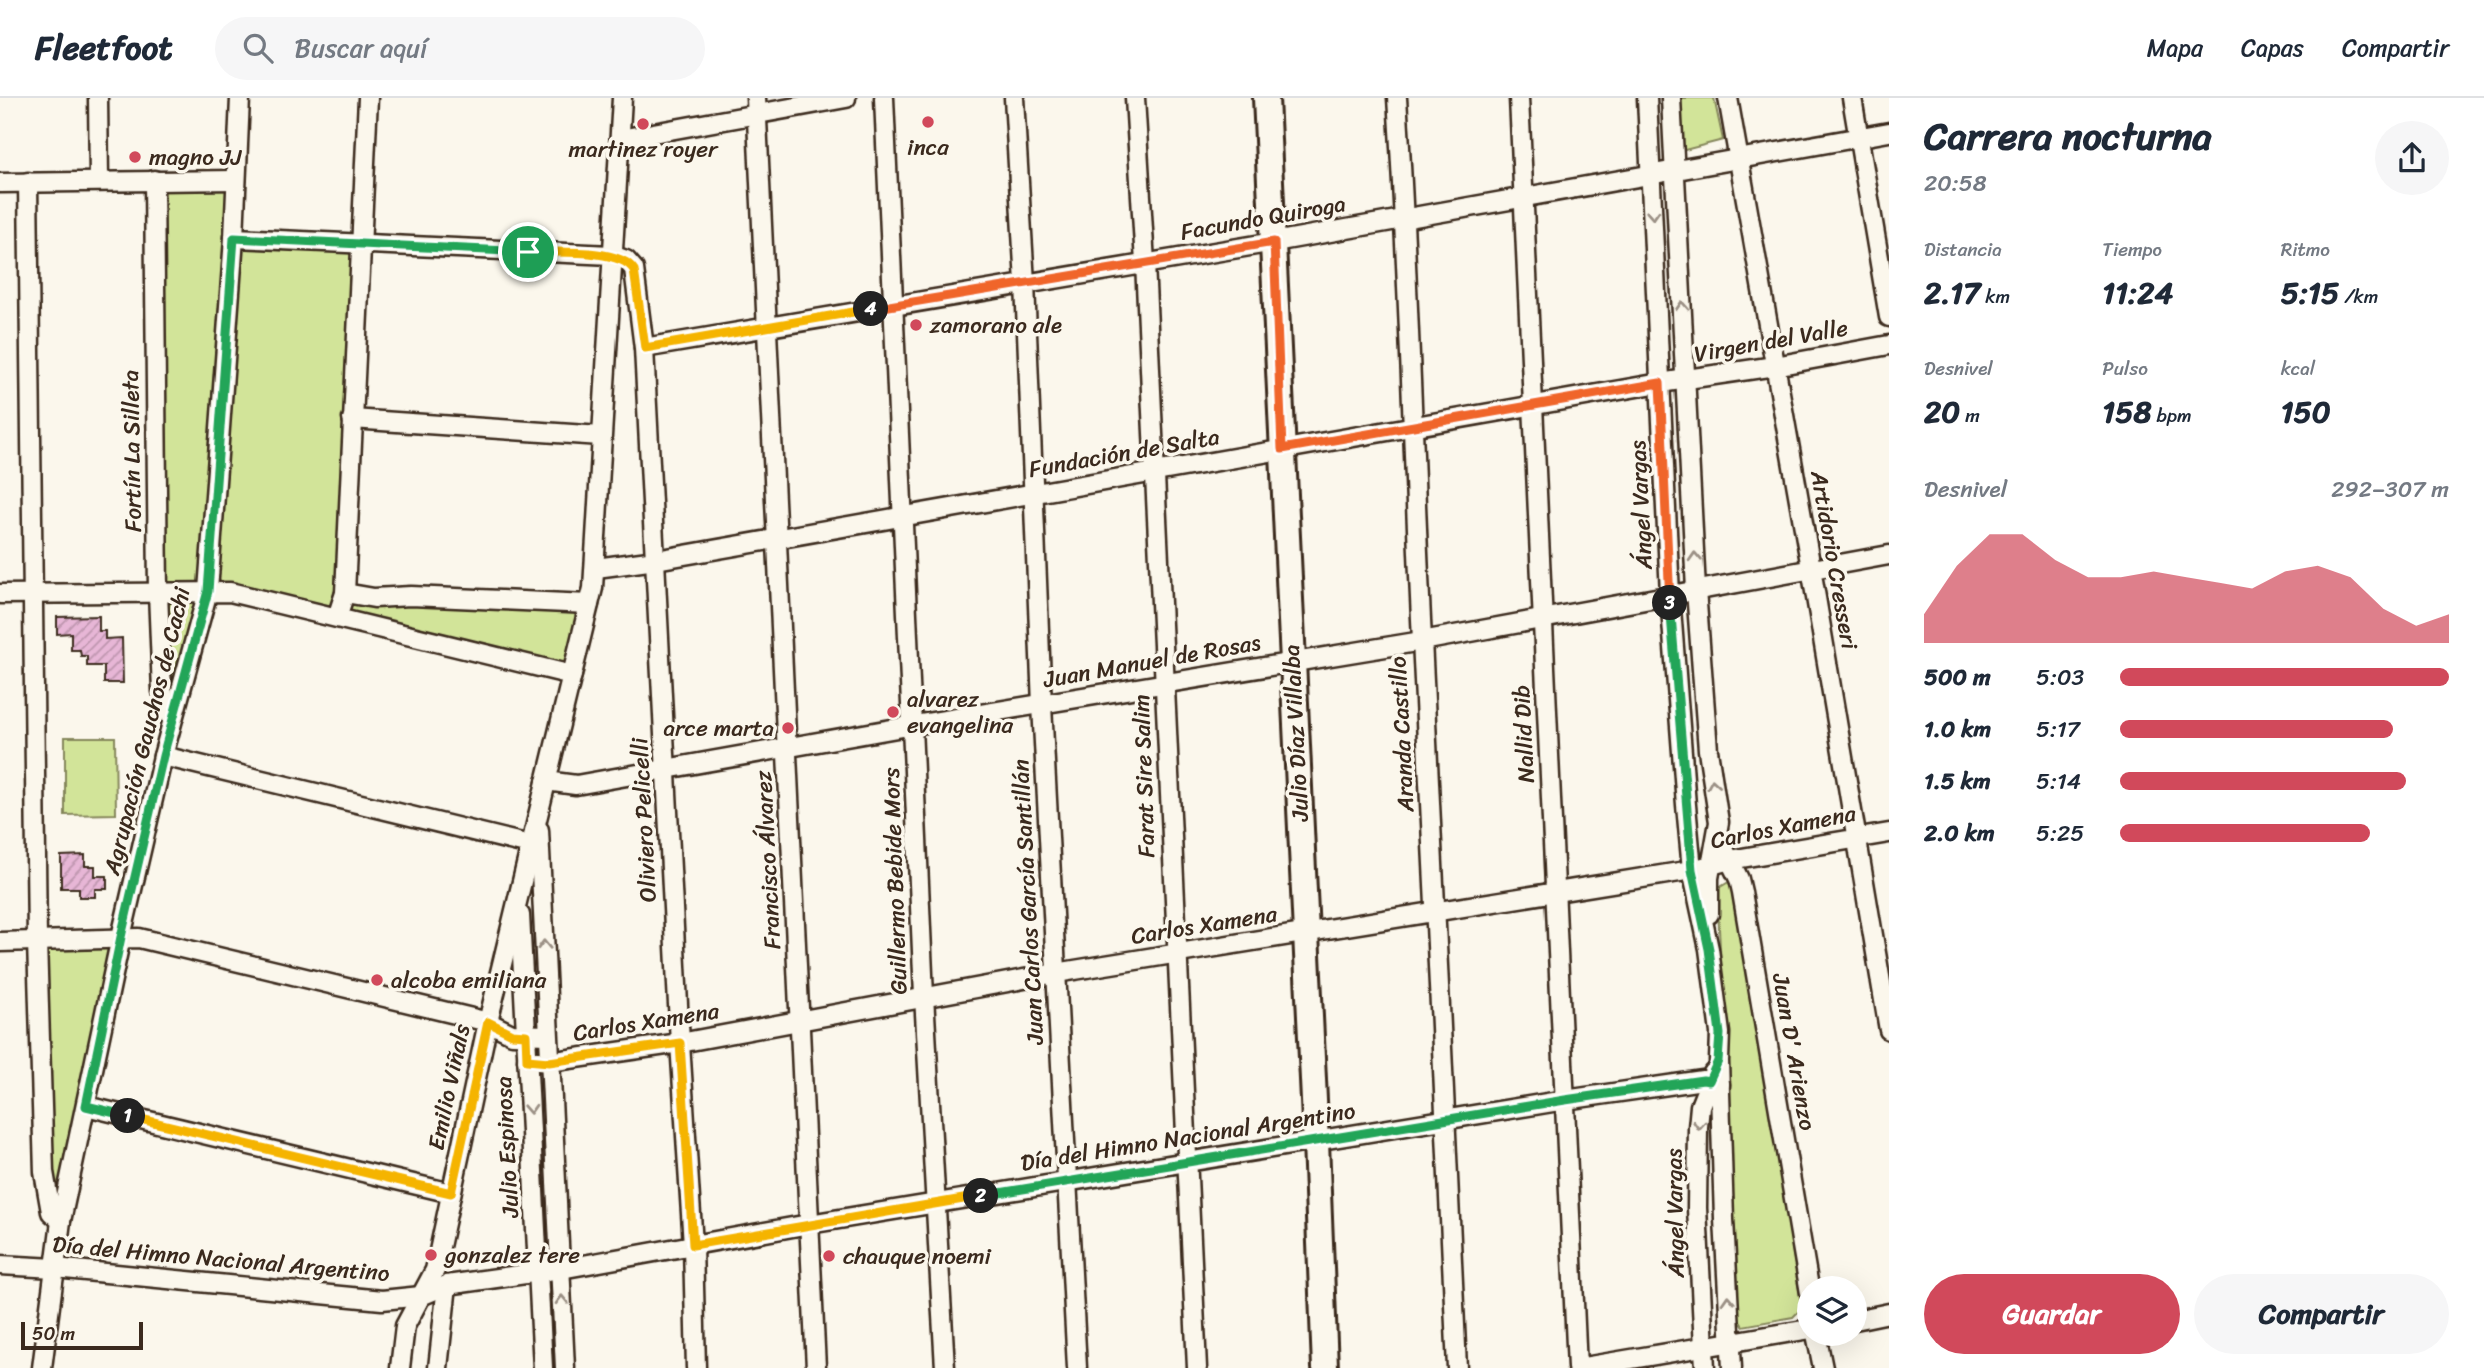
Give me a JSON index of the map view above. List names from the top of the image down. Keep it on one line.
{"streets":{"street":["Facundo Quiroga","Virgen del Valle","Fortín La Silleta","Fundación de Salta","Ángel Vargas","Artidorio Cresseri","Juan Manuel de Rosas","Agrupación Gauchos de Cachi","Julio Díaz Villalba","Aranda Castillo","Nallid Dib","Farat Sire Salim","Oliviero Pelicelli","Carlos Xamena","Francisco Álvarez","Guillermo Bebide Mors","Juan Carlos García Santillán","Juan D' Arienzo","Emilio Viñals","Día del Himno Nacional Argentino","Julio Espinosa"]},"crossings":[["Facundo Quiroga","Ángel Vargas"],["Facundo Quiroga","Artidorio Cresseri"],["Facundo Quiroga","Julio Díaz Villalba"],["Facundo Quiroga","Aranda Castillo"],["Facundo Quiroga","Nallid Dib"],["Facundo Quiroga","Farat Sire Salim"],["Facundo Quiroga","Oliviero Pelicelli"],["Facundo Quiroga","Francisco Álvarez"],["Facundo Quiroga","Guillermo Bebide Mors"],["Facundo Quiroga","Juan Carlos García Santillán"],["Virgen del Valle","Fundación de Salta"],["Virgen del Valle","Ángel Vargas"],["Virgen del Valle","Artidorio Cresseri"],["Fortín La Silleta","Agrupación Gauchos de Cachi"],["Fundación de Salta","Ángel Vargas"],["Fundación de Salta","Julio Díaz Villalba"],["Fundación de Salta","Aranda Castillo"],["Fundación de Salta","Nallid Dib"],["Fundación de Salta","Farat Sire Salim"],["Fundación de Salta","Oliviero Pelicelli"],["Fundación de Salta","Francisco Álvarez"],["Fundación de Salta","Guillermo Bebide Mors"],["Fundación de Salta","Juan Carlos García Santillán"],["Ángel Vargas","Juan Manuel de Rosas"],["Ángel Vargas","Carlos Xamena"],["Ángel Vargas","Juan D' Arienzo"],["Ángel Vargas","Día del Himno Nacional Argentino"],["Artidorio Cresseri","Juan Manuel de Rosas"],["Artidorio Cresseri","Carlos Xamena"],["Juan Manuel de Rosas","Julio Díaz Villalba"],["Juan Manuel de Rosas","Aranda Castillo"],["Juan Manuel de Rosas","Nallid Dib"],["Juan Manuel de Rosas","Farat Sire Salim"],["Juan Manuel de Rosas","Oliviero Pelicelli"],["Juan Manuel de Rosas","Francisco Álvarez"],["Juan Manuel de Rosas","Guillermo Bebide Mors"],["Juan Manuel de Rosas","Juan Carlos García Santillán"],["Agrupación Gauchos de Cachi","Carlos Xamena"],["Agrupación Gauchos de Cachi","Día del Himno Nacional Argentino"],["Julio Díaz Villalba","Carlos Xamena"],["Julio Díaz Villalba","Día del Himno Nacional Argentino"],["Aranda Castillo","Carlos Xamena"],["Aranda Castillo","Día del Himno Nacional Argentino"],["Nallid Dib","Carlos Xamena"],["Nallid Dib","Día del Himno Nacional Argentino"],["Farat Sire Salim","Carlos Xamena"],["Farat Sire Salim","Día del Himno Nacional Argentino"],["Oliviero Pelicelli","Carlos Xamena"],["Oliviero Pelicelli","Día del Himno Nacional Argentino"],["Carlos Xamena","Francisco Álvarez"],["Carlos Xamena","Guillermo Bebide Mors"],["Carlos Xamena","Juan Carlos García Santillán"],["Carlos Xamena","Juan D' Arienzo"],["Carlos Xamena","Emilio Viñals"],["Carlos Xamena","Julio Espinosa"],["Francisco Álvarez","Día del Himno Nacional Argentino"],["Guillermo Bebide Mors","Día del Himno Nacional Argentino"],["Juan Carlos García Santillán","Día del Himno Nacional Argentino"],["Emilio Viñals","Día del Himno Nacional Argentino"],["Emilio Viñals","Julio Espinosa"],["Día del Himno Nacional Argentino","Julio Espinosa"]],"places":["inca","martinez royer","magno JJ","zamorano ale","alvarez evangelina","arce marta","alcoba emiliana","gonzalez tere","chauque noemi"],"scale_bar":"50 m","page":{"header":"Fleetfoot","search":"Buscar aquí","nav":["Mapa","Capas","Compartir"],"heading":["Carrera nocturna","20:58"],"stats":[["Distancia","2.17 km"],["Tiempo","11:24"],["Ritmo","5:15 /km"],["Desnivel","20 m"],["Pulso","158 bpm"],["kcal","150"]],"pins":["4","3","1","2"],"chart":["Desnivel","292–307 m"],"list":[{"name":"500 m","note":"5:03"},{"name":"1.0 km","note":"5:17"},{"name":"1.5 km","note":"5:14"},{"name":"2.0 km","note":"5:25"}],"buttons":["Guardar","Compartir"],"scale":"50 m"}}
